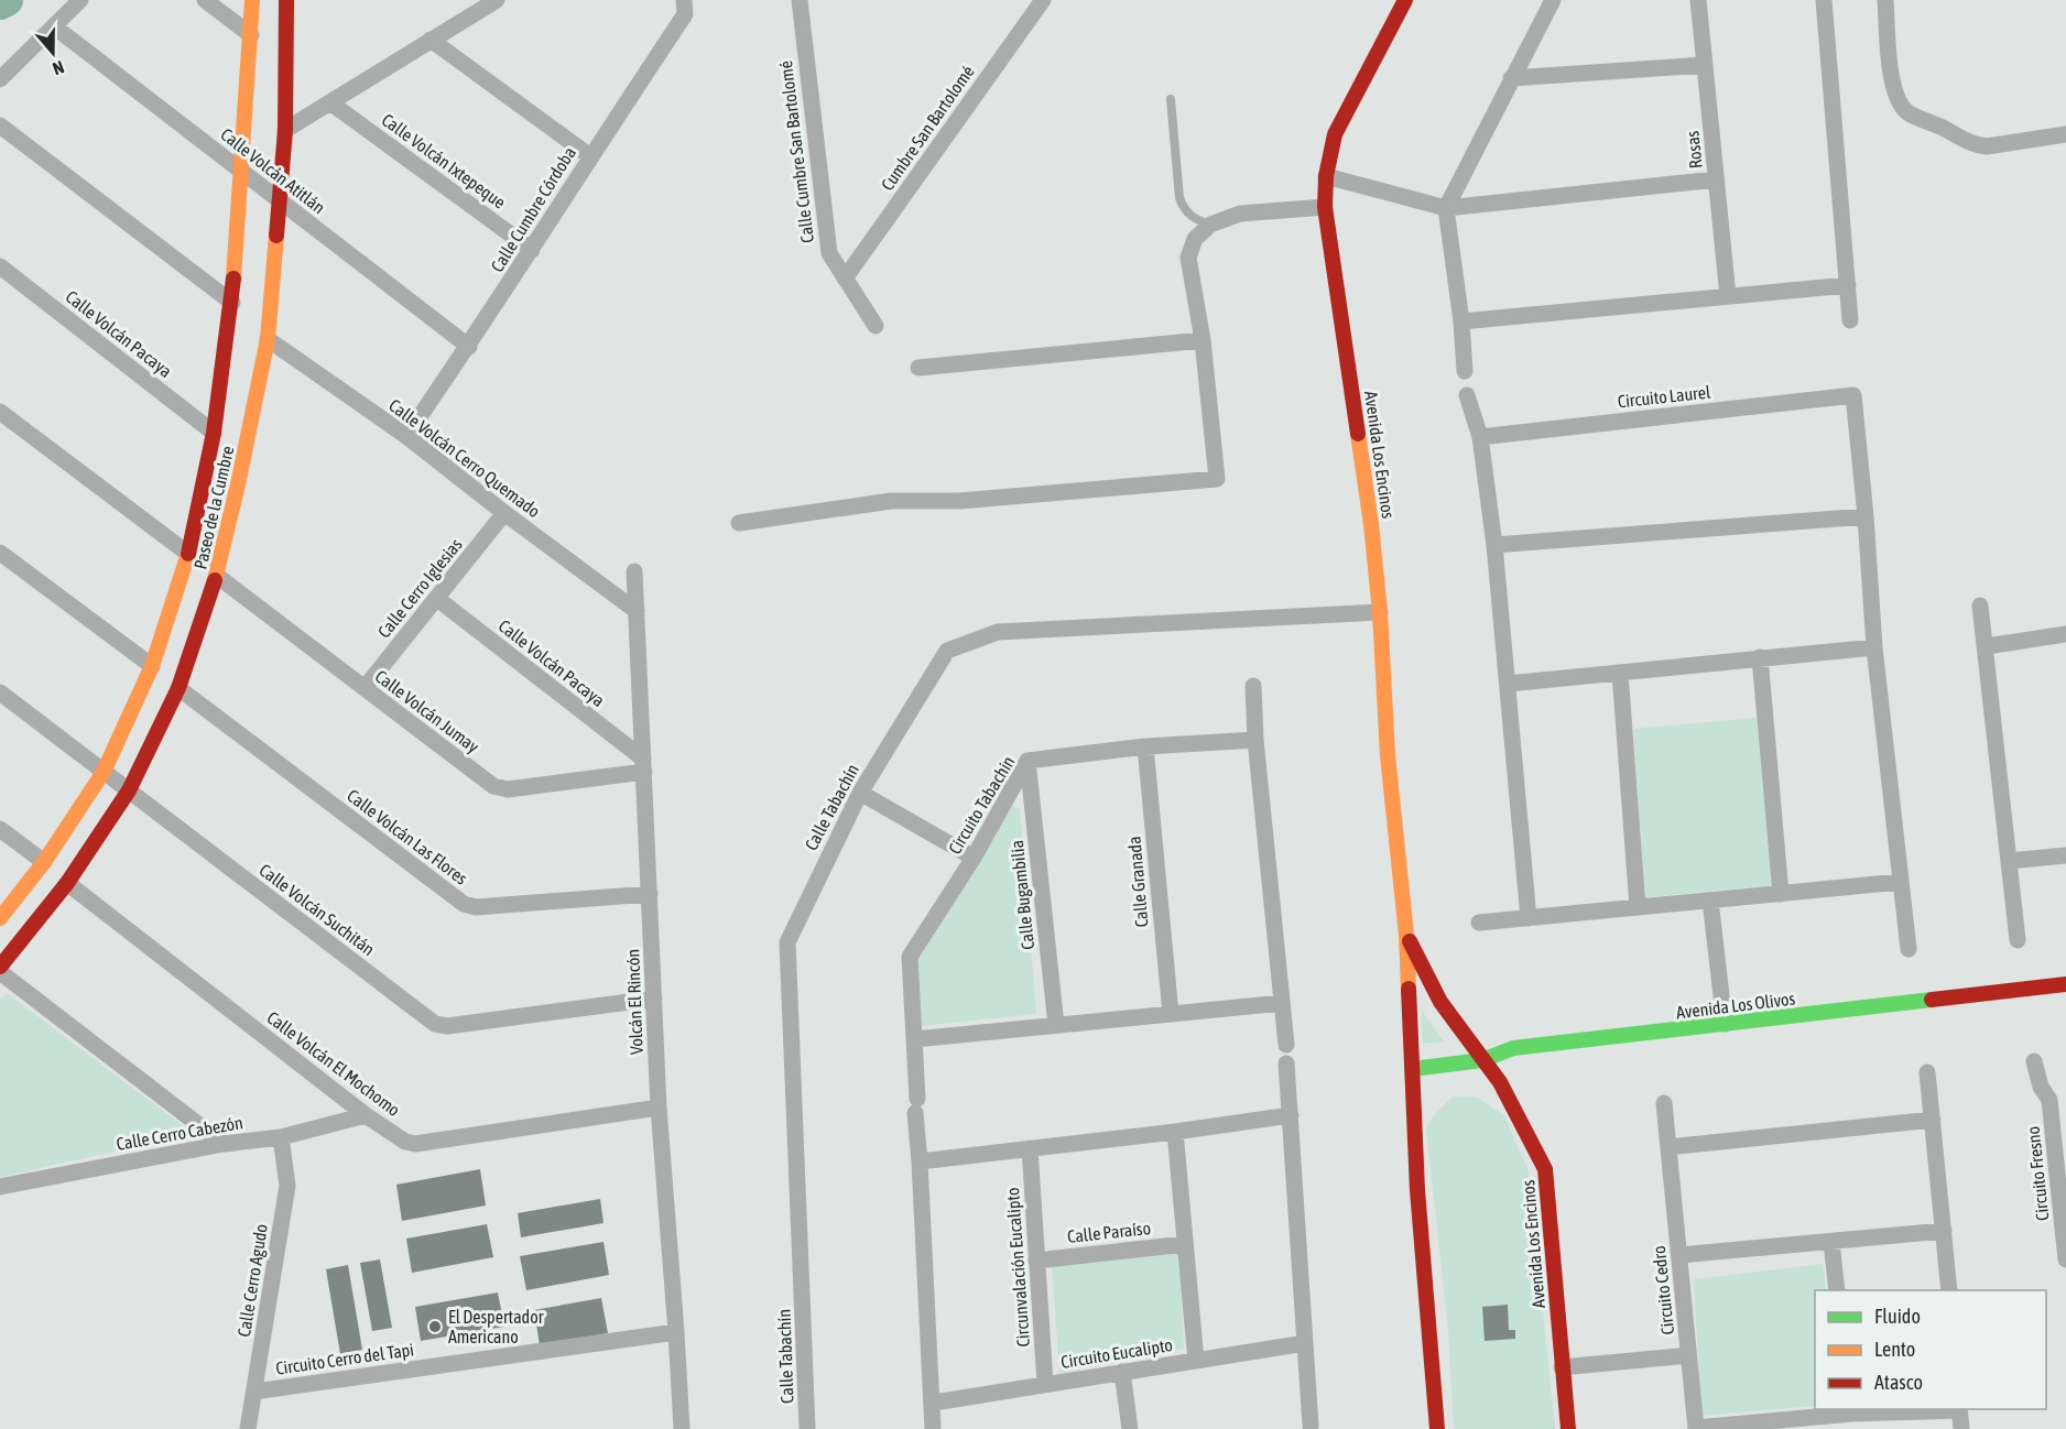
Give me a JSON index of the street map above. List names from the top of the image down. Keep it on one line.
{"streets":{"street":["Cumbre San Bartolomé","Rosas","Calle Cumbre San Bartolomé","Calle Volcán Ixtepeque","Calle Volcán Atitlán","Calle Cumbre Córdoba","Calle Volcán Pacaya","Circuito Laurel","Avenida Los Encinos","Calle Volcán Cerro Quemado","Paseo de la Cumbre","Calle Cerro Iglesias","Calle Volcán Jumay","Circuito Tabachin","Calle Tabachín","Calle Volcán Las Flores","Calle Granada","Calle Bugambilia","Calle Volcán Suchitán","Volcán El Rincón","Avenida Los Olivos","Calle Volcán El Mochomo","Calle Cerro Cabezón","Circuito Fresno","Calle Paraíso","Circunvalación Eucalipto","Calle Cerro Agudo","Circuito Cedro","Circuito Eucalipto","Circuito Cerro del Tapi"]},"crossings":[["Cumbre San Bartolomé","Calle Cumbre San Bartolomé"],["Calle Volcán Ixtepeque","Calle Cumbre Córdoba"],["Calle Volcán Atitlán","Calle Cumbre Córdoba"],["Calle Volcán Atitlán","Paseo de la Cumbre"],["Calle Cumbre Córdoba","Calle Volcán Cerro Quemado"],["Calle Volcán Pacaya","Paseo de la Cumbre"],["Calle Volcán Pacaya","Calle Cerro Iglesias"],["Calle Volcán Pacaya","Calle Volcán Jumay"],["Calle Volcán Pacaya","Volcán El Rincón"],["Avenida Los Encinos","Calle Tabachín"],["Avenida Los Encinos","Avenida Los Olivos"],["Calle Volcán Cerro Quemado","Paseo de la Cumbre"],["Calle Volcán Cerro Quemado","Calle Cerro Iglesias"],["Calle Volcán Cerro Quemado","Volcán El Rincón"],["Paseo de la Cumbre","Calle Volcán Jumay"],["Paseo de la Cumbre","Calle Volcán Las Flores"],["Paseo de la Cumbre","Calle Volcán Suchitán"],["Paseo de la Cumbre","Calle Volcán El Mochomo"],["Calle Cerro Iglesias","Calle Volcán Jumay"],["Calle Volcán Jumay","Volcán El Rincón"],["Circuito Tabachin","Calle Granada"],["Circuito Tabachin","Calle Bugambilia"],["Calle Volcán Las Flores","Volcán El Rincón"],["Calle Volcán Suchitán","Volcán El Rincón"],["Volcán El Rincón","Calle Volcán El Mochomo"],["Volcán El Rincón","Circuito Cerro del Tapi"],["Calle Volcán El Mochomo","Calle Cerro Cabezón"],["Calle Cerro Cabezón","Calle Cerro Agudo"],["Calle Paraíso","Circunvalación Eucalipto"],["Circunvalación Eucalipto","Circuito Eucalipto"],["Calle Cerro Agudo","Circuito Cerro del Tapi"]],"places":["El Despertador Americano"],"legend":["Fluido","Lento","Atasco"],"north":"bottom"}
